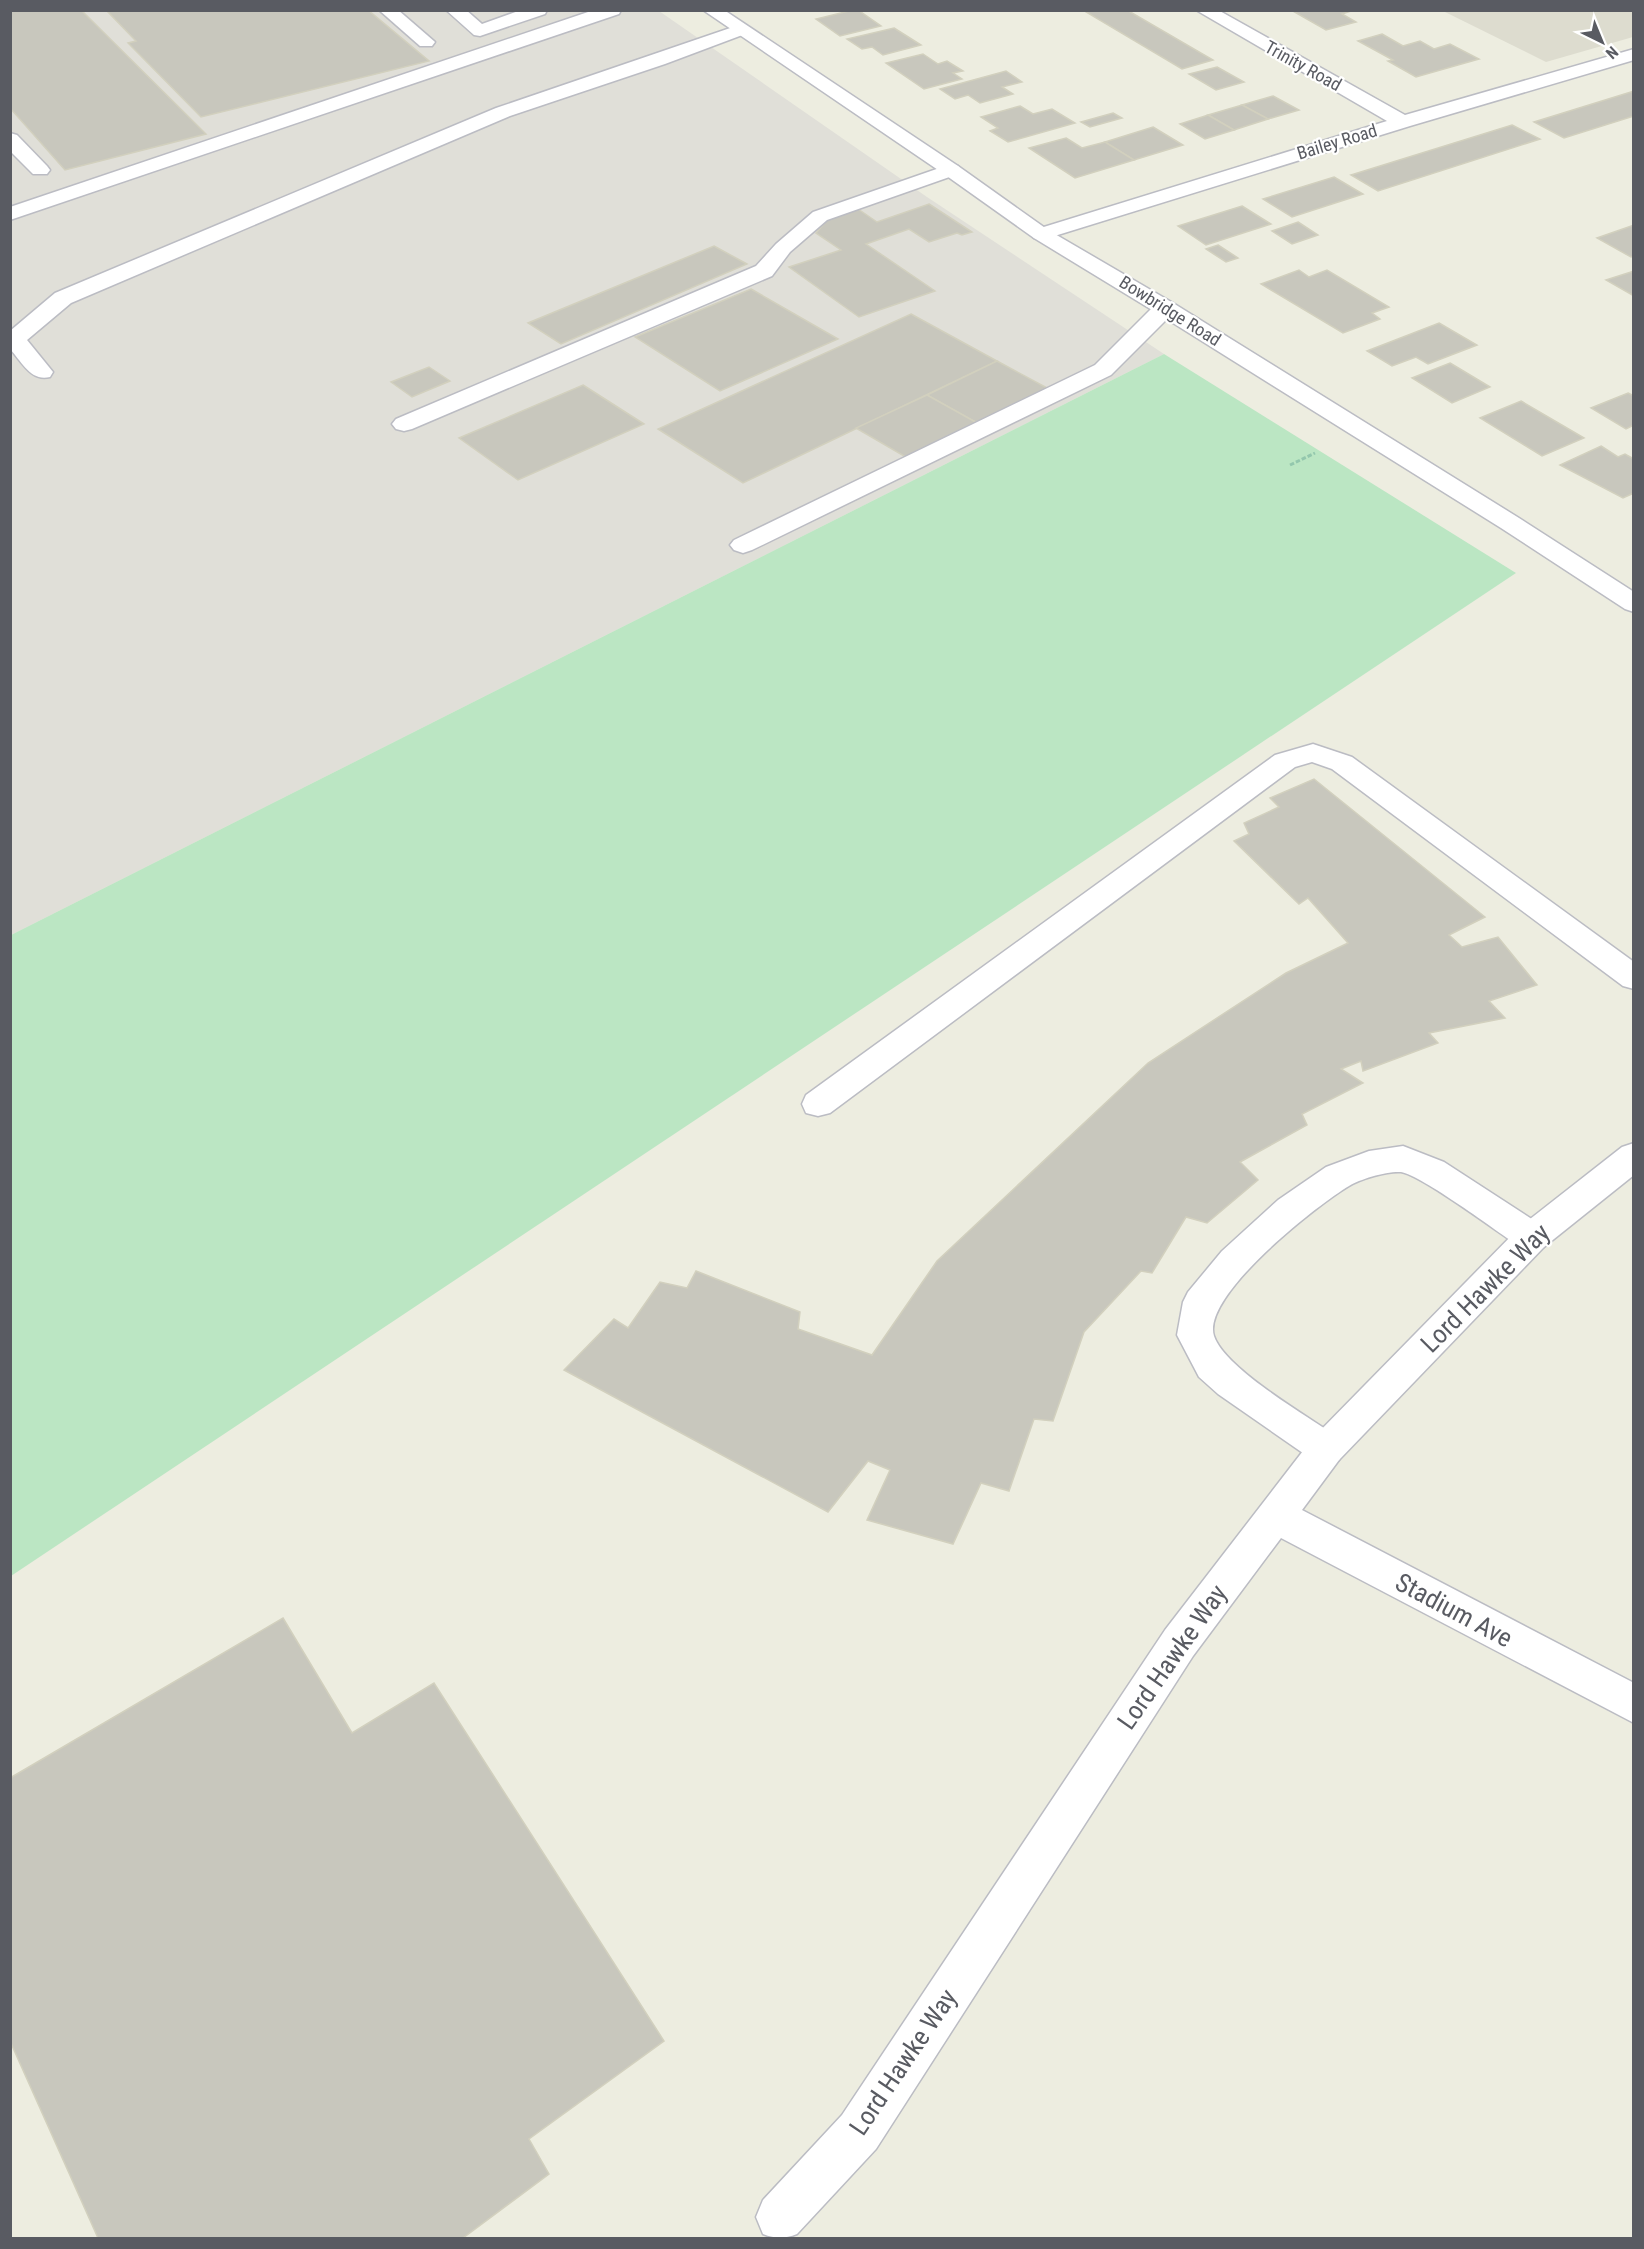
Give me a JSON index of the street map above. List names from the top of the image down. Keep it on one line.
{"streets":{"street":["Trinity Road","Bailey Road","Bowbridge Road","Lord Hawke Way","Stadium Ave"]},"crossings":[["Trinity Road","Bailey Road"],["Bailey Road","Bowbridge Road"],["Lord Hawke Way","Stadium Ave"]],"north":"bottom right"}
